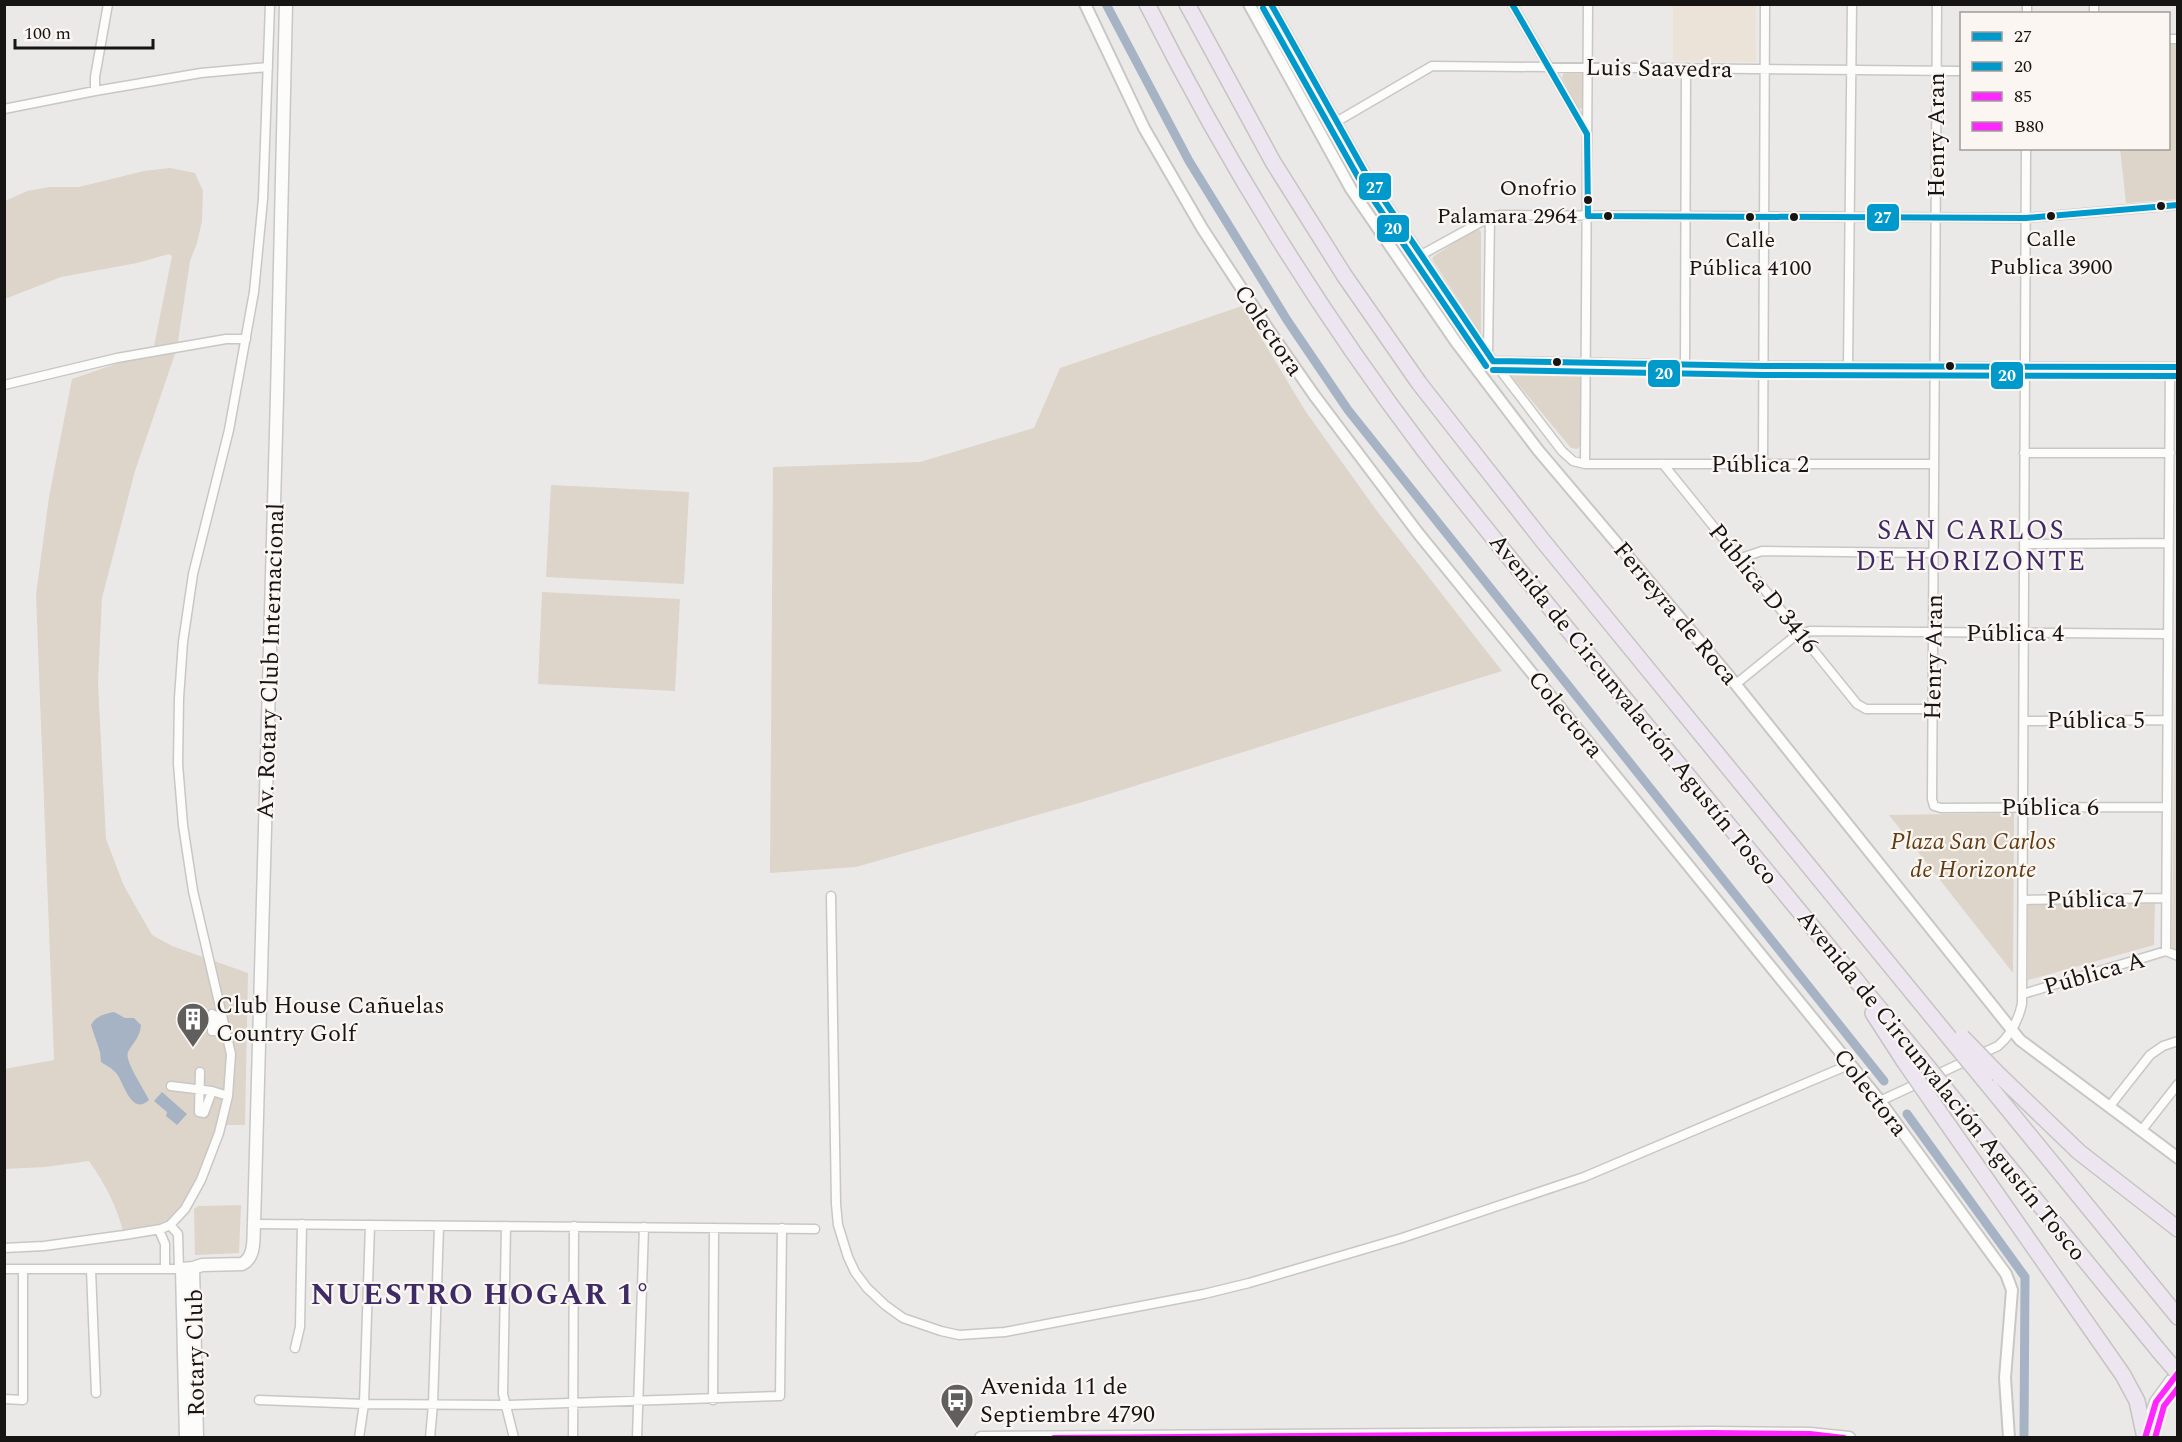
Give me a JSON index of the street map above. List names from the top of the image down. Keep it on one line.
{"streets":{"highway":["Avenida de Circunvalación Agustín Tosco"],"main road":["Av. Rotary Club Internacional","Rotary Club"],"street":["Luis Saavedra","Henry Aran","Colectora","Pública 2","Pública D 3416","Ferreyra de Roca","Pública 4","Pública 5","Pública 6","Pública 7","Pública A"]},"crossings":[["Luis Saavedra","Henry Aran"],["Henry Aran","Pública 2"],["Henry Aran","Pública D 3416"],["Henry Aran","Pública 4"],["Henry Aran","Pública 6"],["Pública 2","Pública D 3416"],["Pública D 3416","Pública 4"],["Pública 4","Pública A"],["Av. Rotary Club Internacional","Rotary Club"],["Pública 5","Pública A"],["Pública 6","Pública A"],["Pública 7","Pública A"]],"districts":["SAN CARLOS DE HORIZONTE","NUESTRO HOGAR 1°"],"parks":["Plaza San Carlos de Horizonte"],"places":{"other":["Onofrio Palamara 2964","Calle Publica 3900","Calle Pública 4100"],"building":["Club House Cañuelas Country Golf"],"bus stop":["Avenida 11 de Septiembre 4790"]},"lines":["transit line 27","transit line 20","transit line 85","transit line B80"],"legend":["27","20","85","B80"],"scale_bar":"100 m"}
